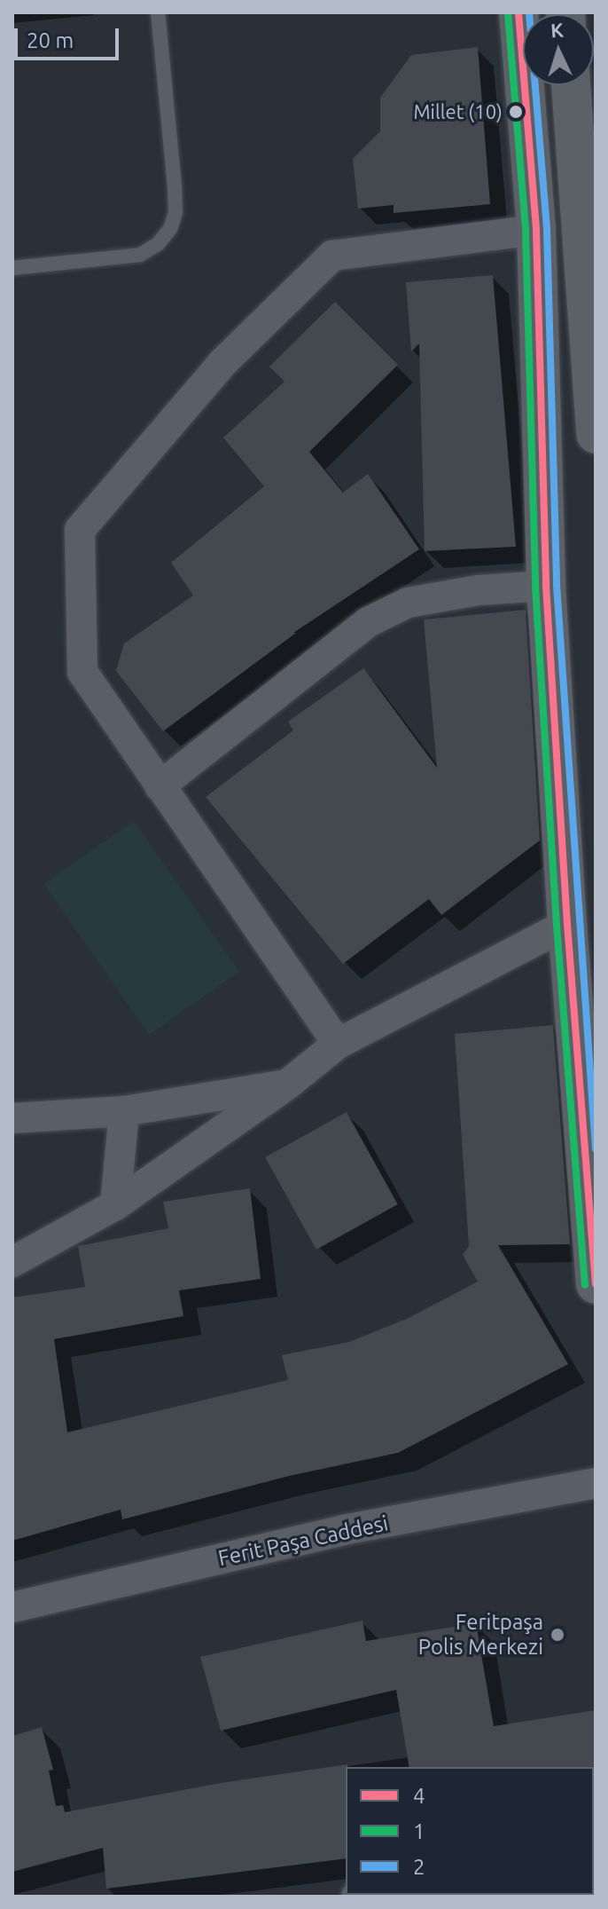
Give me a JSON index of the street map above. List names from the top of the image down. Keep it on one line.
{"streets":{"street":["Ferit Paşa Caddesi"]},"places":["Millet (10)","Feritpaşa Polis Merkezi"],"lines":["transit line 4","transit line 2","transit line 1"],"legend":["4","1","2"],"scale_bar":"20 m","north":"top"}
